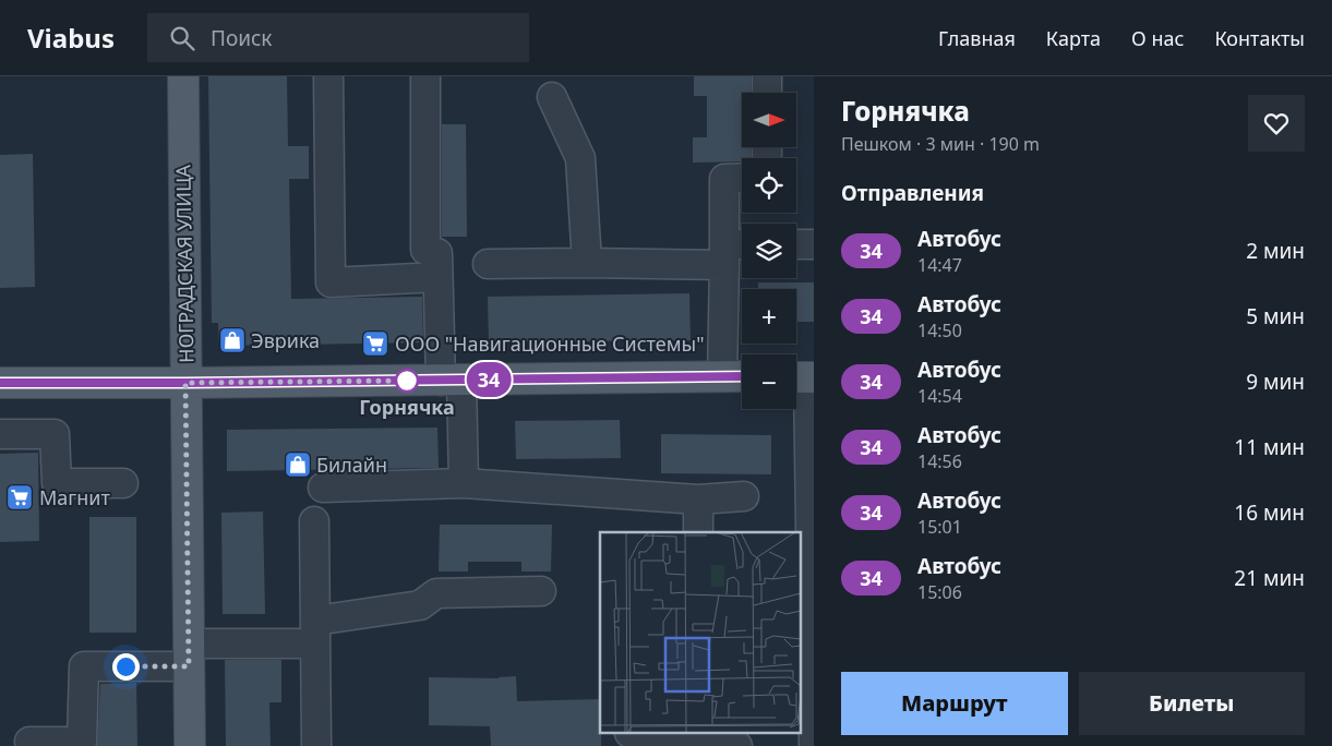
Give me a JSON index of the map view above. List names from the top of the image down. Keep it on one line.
{"streets":{"main road":["НОГРАДСКАЯ УЛИЦА"]},"places":{"shop":["Эврика","Билайн"],"supermarket":["ООО \"Навигационные Системы\"","Магнит"],"other":["Горнячка"]},"lines":["bus line 34"],"north":"right","page":{"header":"Viabus","search":"Поиск","nav":["Главная","Карта","О нас","Контакты"],"on_map":"34","heading":[["Горнячка","Пешком · 3 мин · 190 m"],"Отправления"],"map_buttons":["+","−"],"list":[{"mark":"34","name":"Автобус","note":"14:47","value":"2 мин"},{"mark":"34","name":"Автобус","note":"14:50","value":"5 мин"},{"mark":"34","name":"Автобус","note":"14:54","value":"9 мин"},{"mark":"34","name":"Автобус","note":"14:56","value":"11 мин"},{"mark":"34","name":"Автобус","note":"15:01","value":"16 мин"},{"mark":"34","name":"Автобус","note":"15:06","value":"21 мин"}],"buttons":["Маршрут","Билеты"]}}
